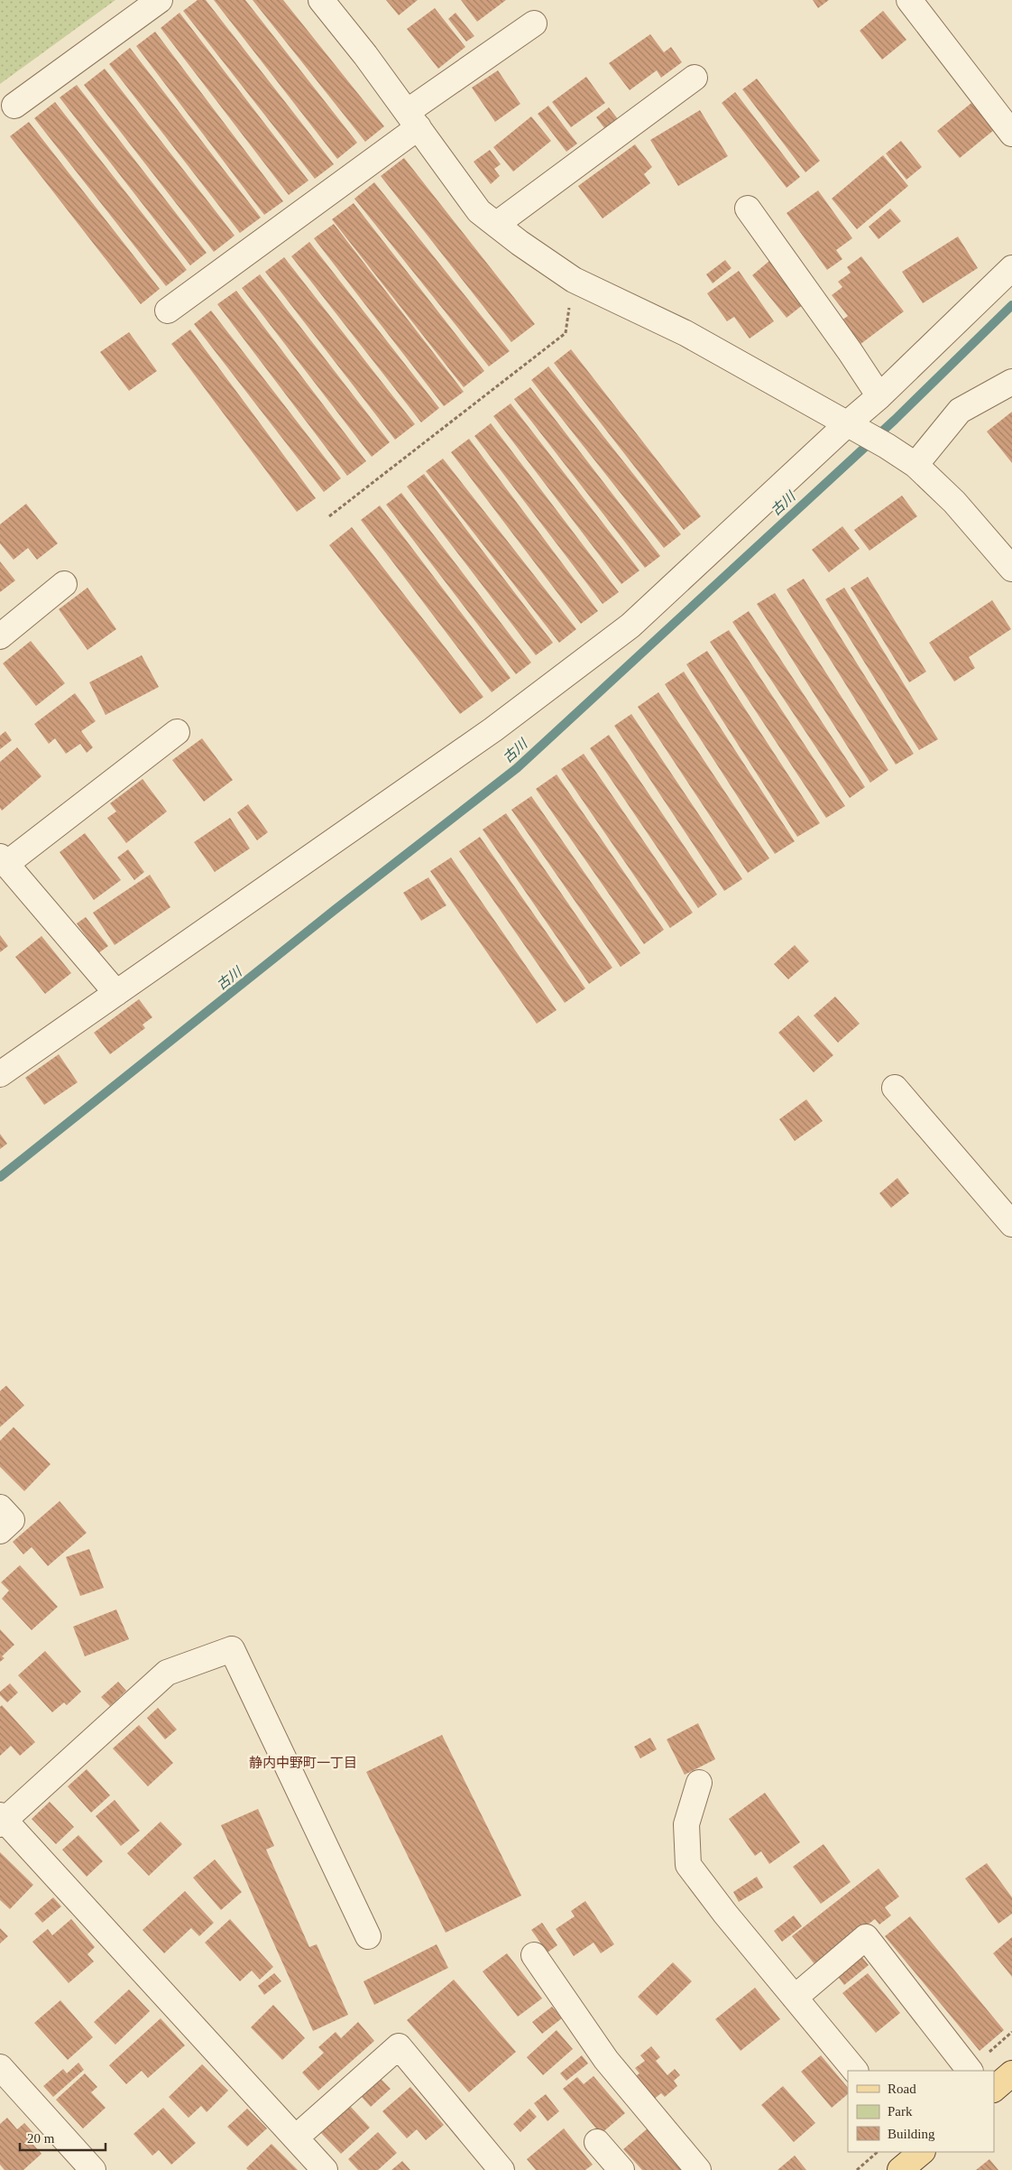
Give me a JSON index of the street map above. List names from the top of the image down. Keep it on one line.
{"districts":["静内中野町一丁目"],"water":["古川"],"legend":["Road","Park","Building"],"scale_bar":"20 m"}
